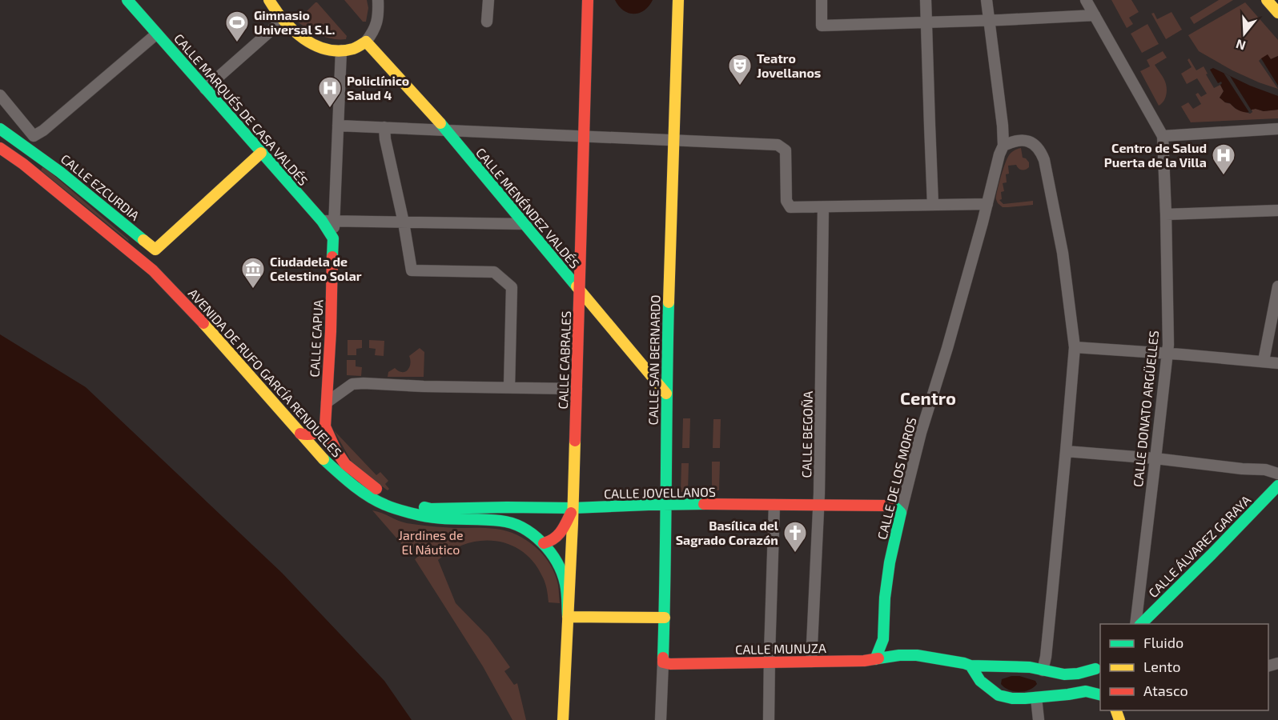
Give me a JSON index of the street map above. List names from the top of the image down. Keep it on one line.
{"streets":{"main road":["CALLE MARQUÉS DE CASA VALDÉS","CALLE EZCURDIA","CALLE MENÉNDEZ VALDÉS","CALLE CAPUA","CALLE CABRALES","CALLE SAN BERNARDO","AVENIDA DE RUFO GARCÍA RENDUELES","CALLE DE LOS MOROS","CALLE JOVELLANOS","CALLE ÁLVAREZ GARAYA","CALLE MUNUZA"],"street":["CALLE DONATO ARGÜELLES","CALLE BEGOÑA"]},"crossings":[["CALLE MARQUÉS DE CASA VALDÉS","CALLE CAPUA"],["CALLE MENÉNDEZ VALDÉS","CALLE CABRALES"],["CALLE MENÉNDEZ VALDÉS","CALLE SAN BERNARDO"],["CALLE CAPUA","CALLE JOVELLANOS"],["CALLE CABRALES","AVENIDA DE RUFO GARCÍA RENDUELES"],["CALLE CABRALES","CALLE JOVELLANOS"],["CALLE SAN BERNARDO","CALLE JOVELLANOS"],["CALLE SAN BERNARDO","CALLE MUNUZA"],["CALLE BEGOÑA","CALLE JOVELLANOS"],["CALLE BEGOÑA","CALLE MUNUZA"],["CALLE DE LOS MOROS","CALLE JOVELLANOS"],["CALLE DE LOS MOROS","CALLE MUNUZA"]],"districts":["Centro"],"parks":["Jardines de El Náutico"],"places":{"sports":["Gimnasio Universal S.L."],"theatre":["Teatro Jovellanos"],"hospital":["Policlínico Salud 4","Centro de Salud Puerta de la Villa"],"museum":["Ciudadela de Celestino Solar"],"church":["Basílica del Sagrado Corazón"]},"legend":["Fluido","Lento","Atasco"],"north":"bottom"}
